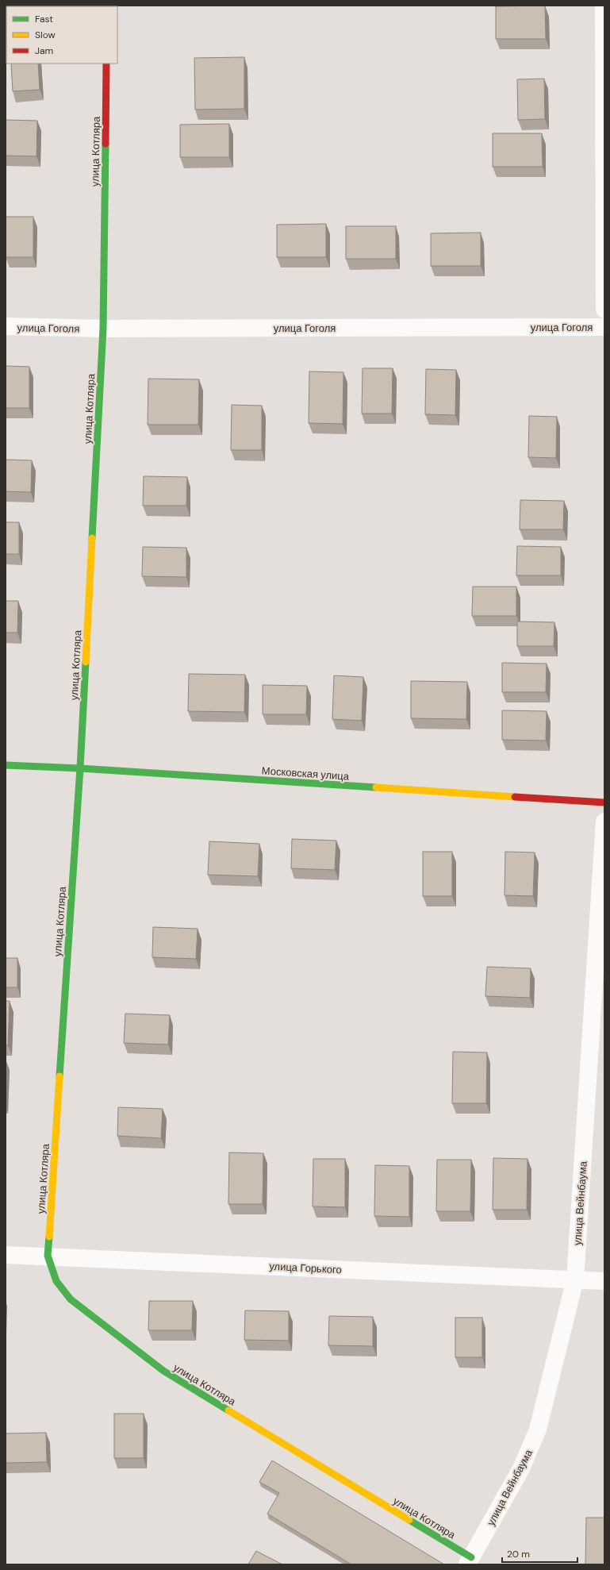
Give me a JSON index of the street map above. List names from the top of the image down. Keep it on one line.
{"streets":{"street":["улица Котляра","улица Гоголя","Московская улица","улица Вейнбаума","улица Горького"]},"crossings":[["улица Котляра","улица Гоголя"],["улица Котляра","Московская улица"],["улица Котляра","улица Вейнбаума"],["улица Котляра","улица Горького"],["улица Вейнбаума","улица Горького"]],"legend":["Fast","Slow","Jam"],"scale_bar":"20 m"}
